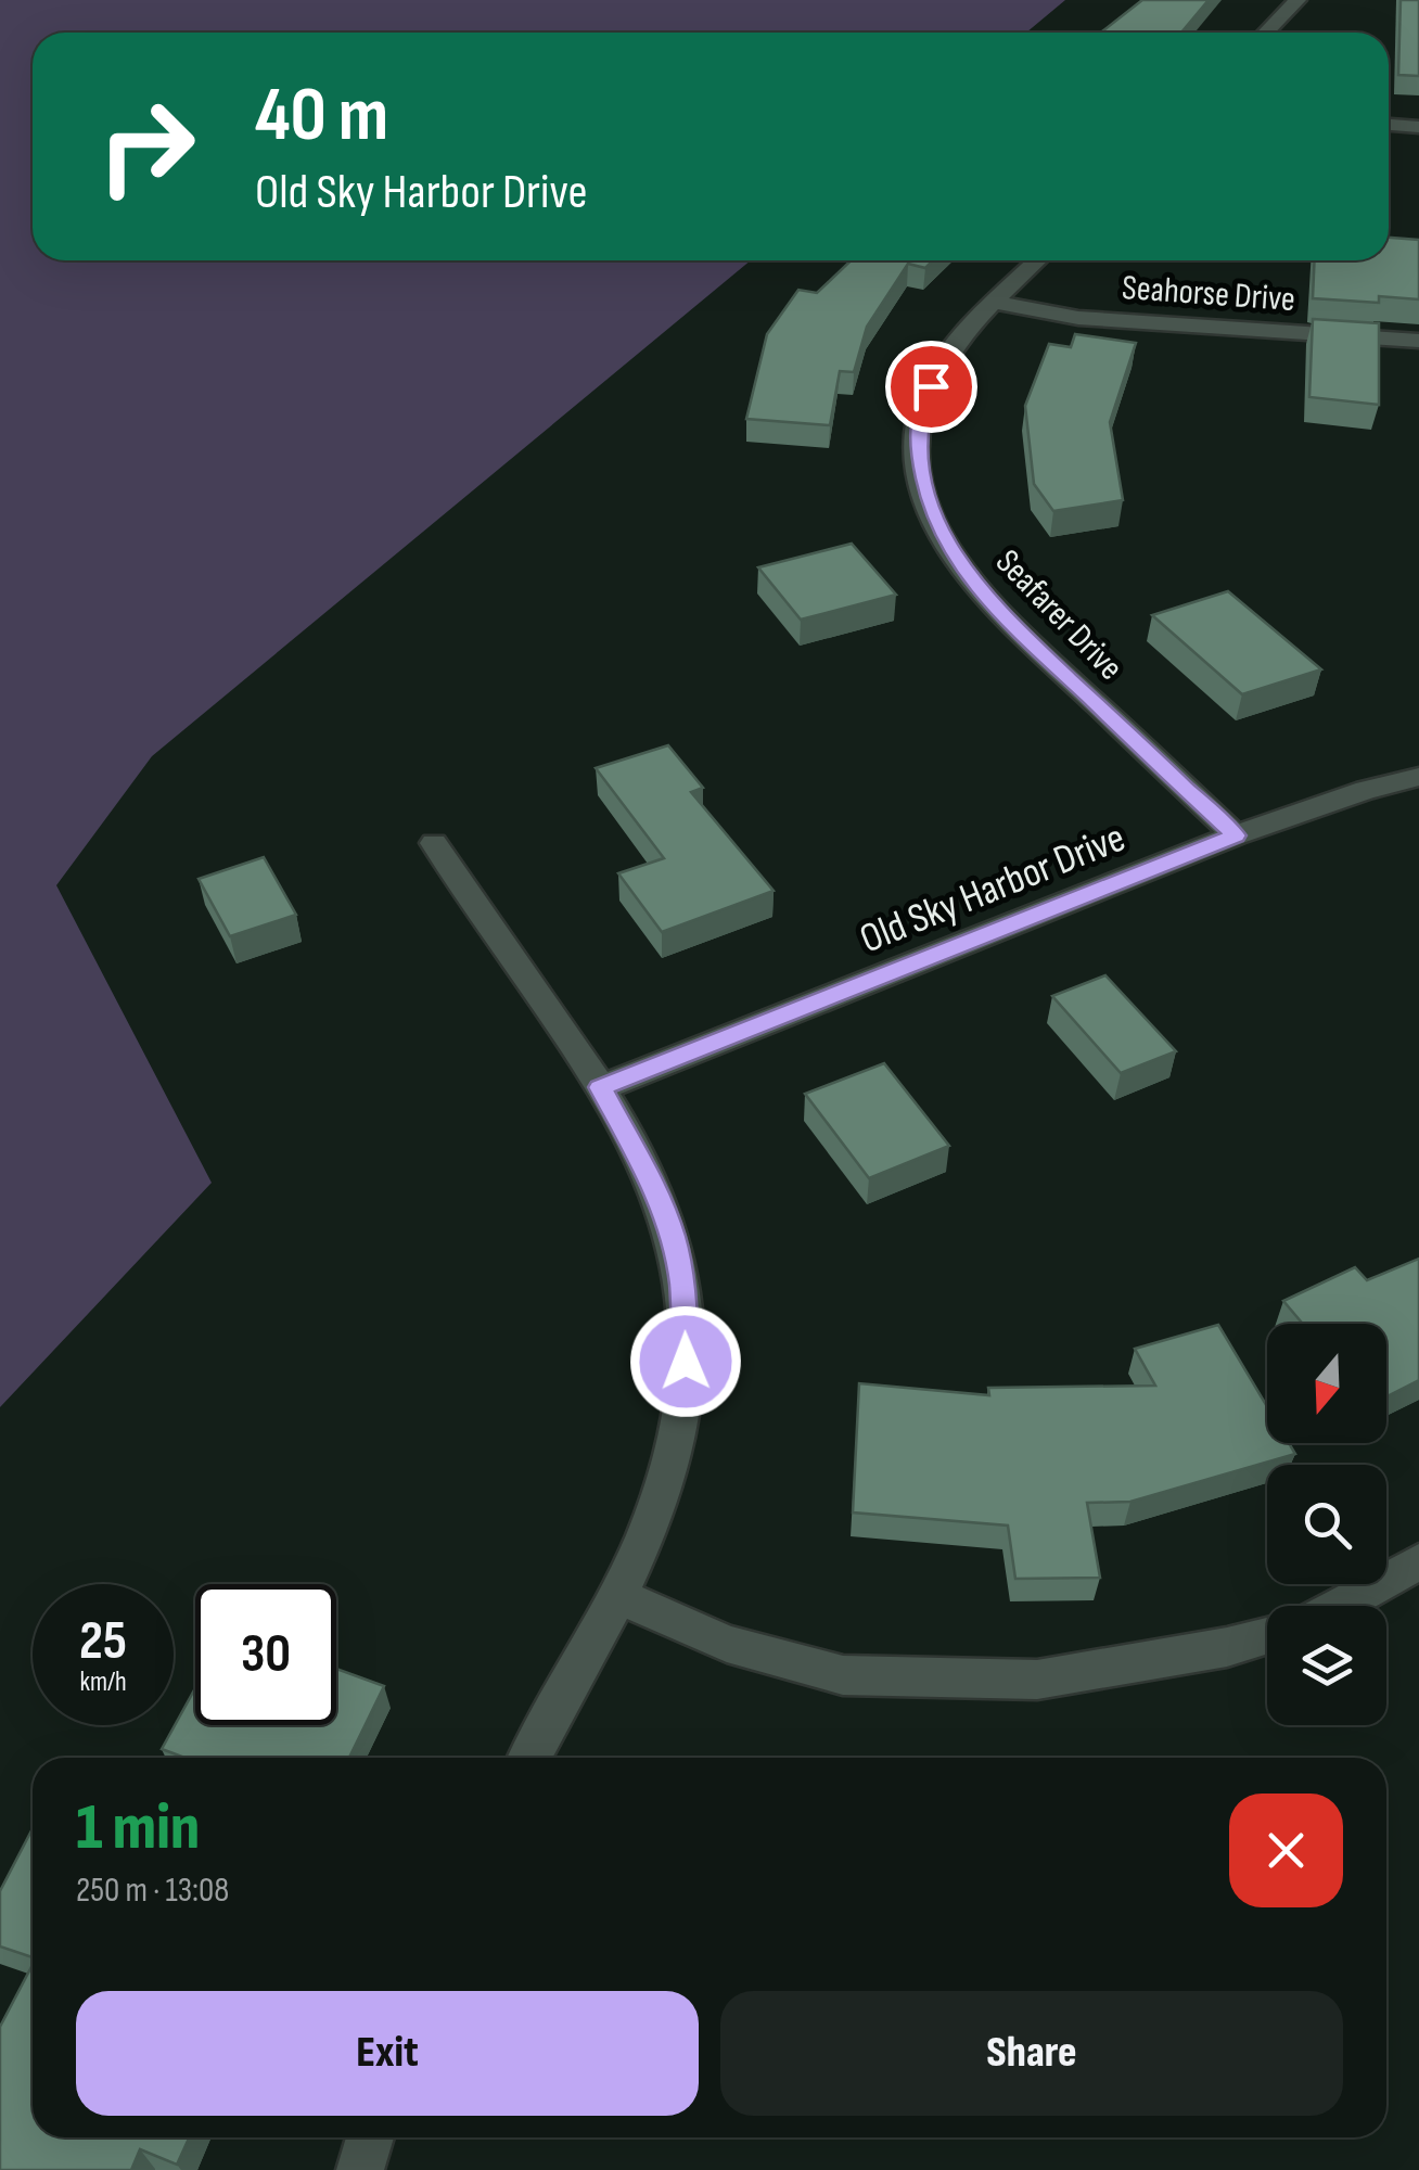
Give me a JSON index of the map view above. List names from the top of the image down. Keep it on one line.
{"streets":{"street":["Seahorse Drive","Seafarer Drive","Old Sky Harbor Drive"]},"crossings":[["Seahorse Drive","Seafarer Drive"],["Seafarer Drive","Old Sky Harbor Drive"]],"north":"bottom","page":{"turn":["40 m","Old Sky Harbor Drive"],"speed":"25 km/h","limit":"30","heading":["1 min","250 m · 13:08"],"buttons":["Exit","Share"]}}
